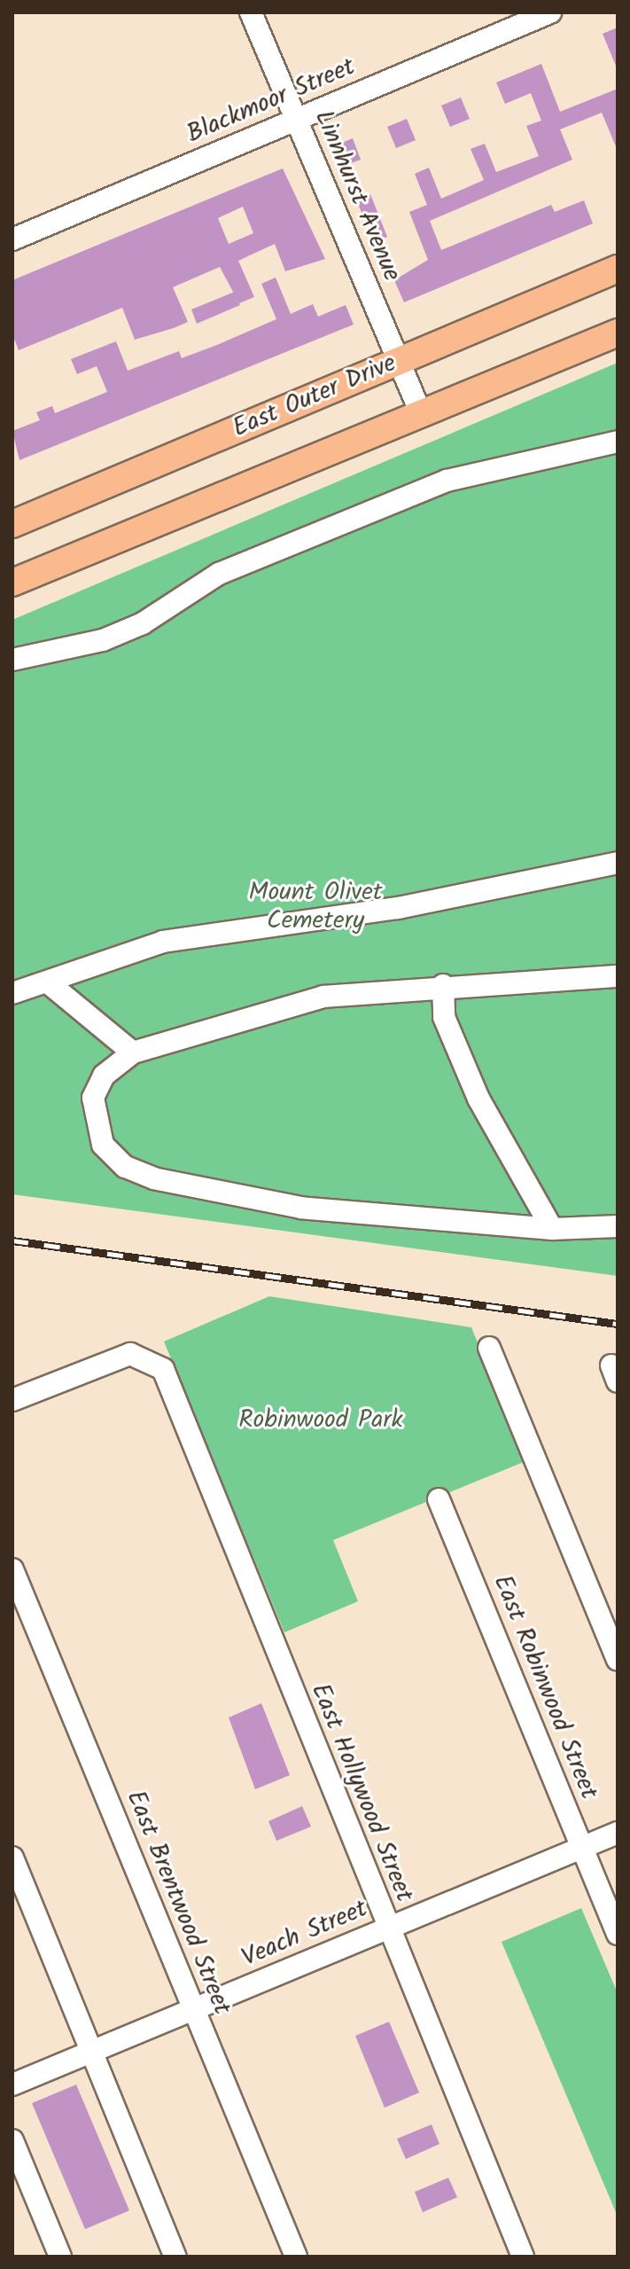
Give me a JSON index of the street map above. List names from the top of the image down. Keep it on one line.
{"streets":{"main road":["East Outer Drive"],"street":["Blackmoor Street","Linnhurst Avenue","East Robinwood Street","East Hollywood Street","East Brentwood Street","Veach Street"]},"crossings":[["Blackmoor Street","Linnhurst Avenue"],["Linnhurst Avenue","East Outer Drive"],["East Robinwood Street","Veach Street"],["East Hollywood Street","Veach Street"],["East Brentwood Street","Veach Street"]],"parks":["Mount Olivet Cemetery","Robinwood Park"]}
